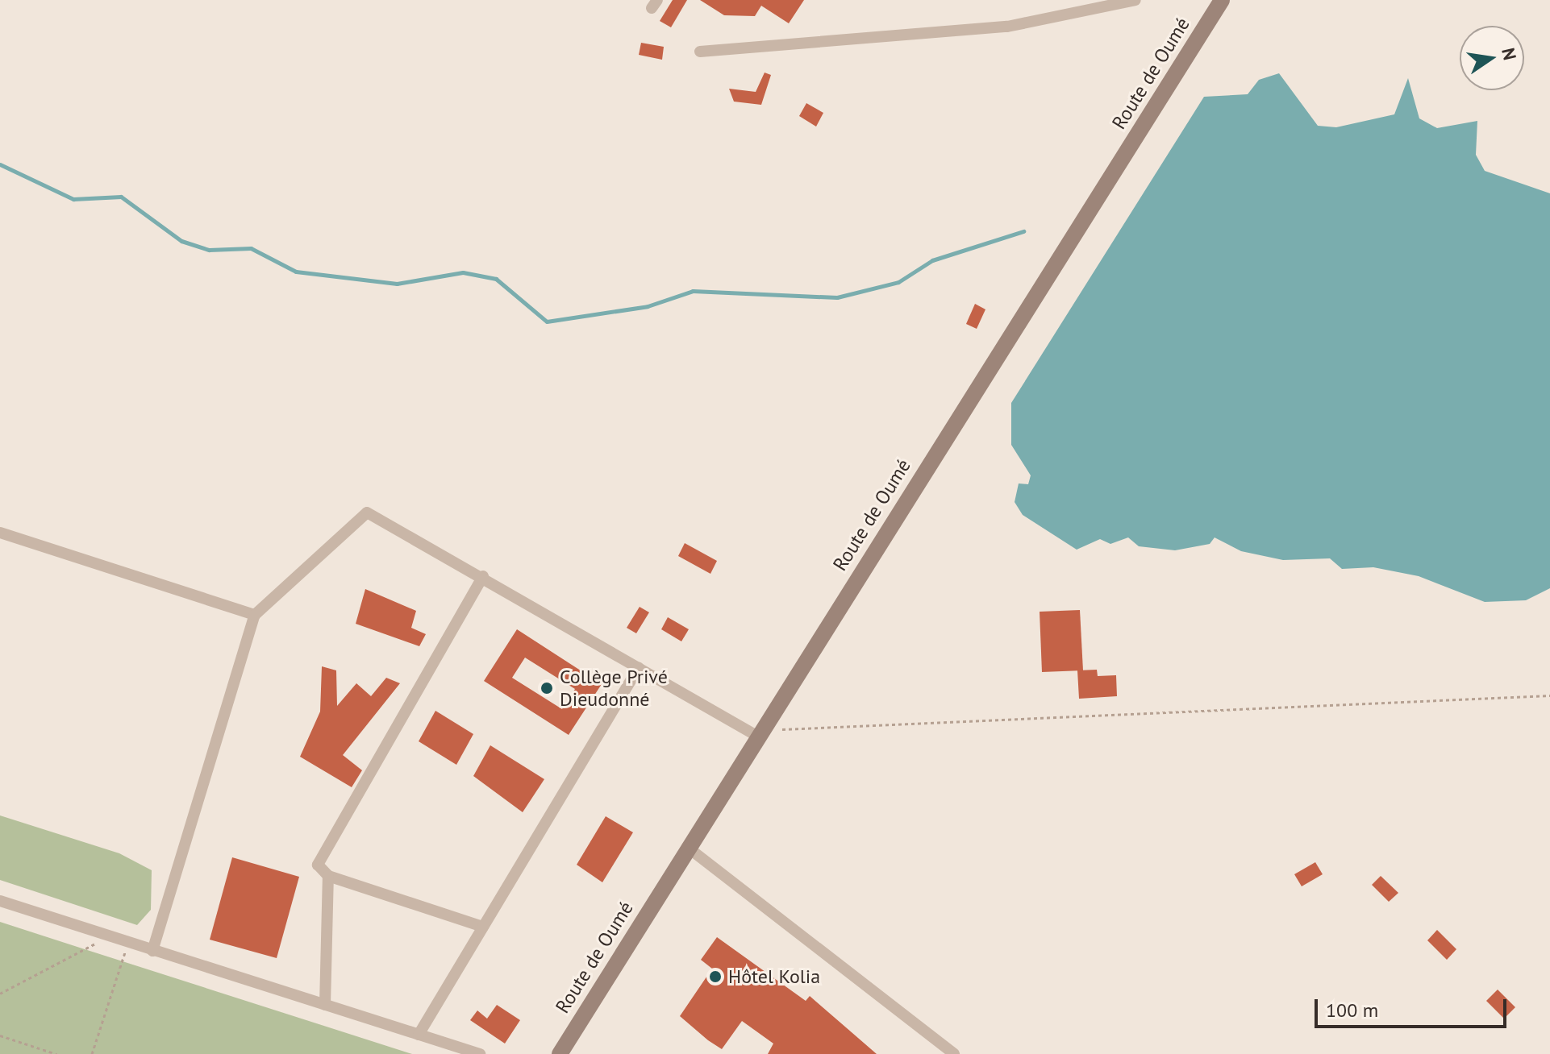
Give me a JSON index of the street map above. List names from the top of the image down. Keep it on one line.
{"streets":{"main road":["Route de Oumé"]},"places":["Collège Privé Dieudonné","Hôtel Kolia"],"scale_bar":"100 m","north":"right"}
